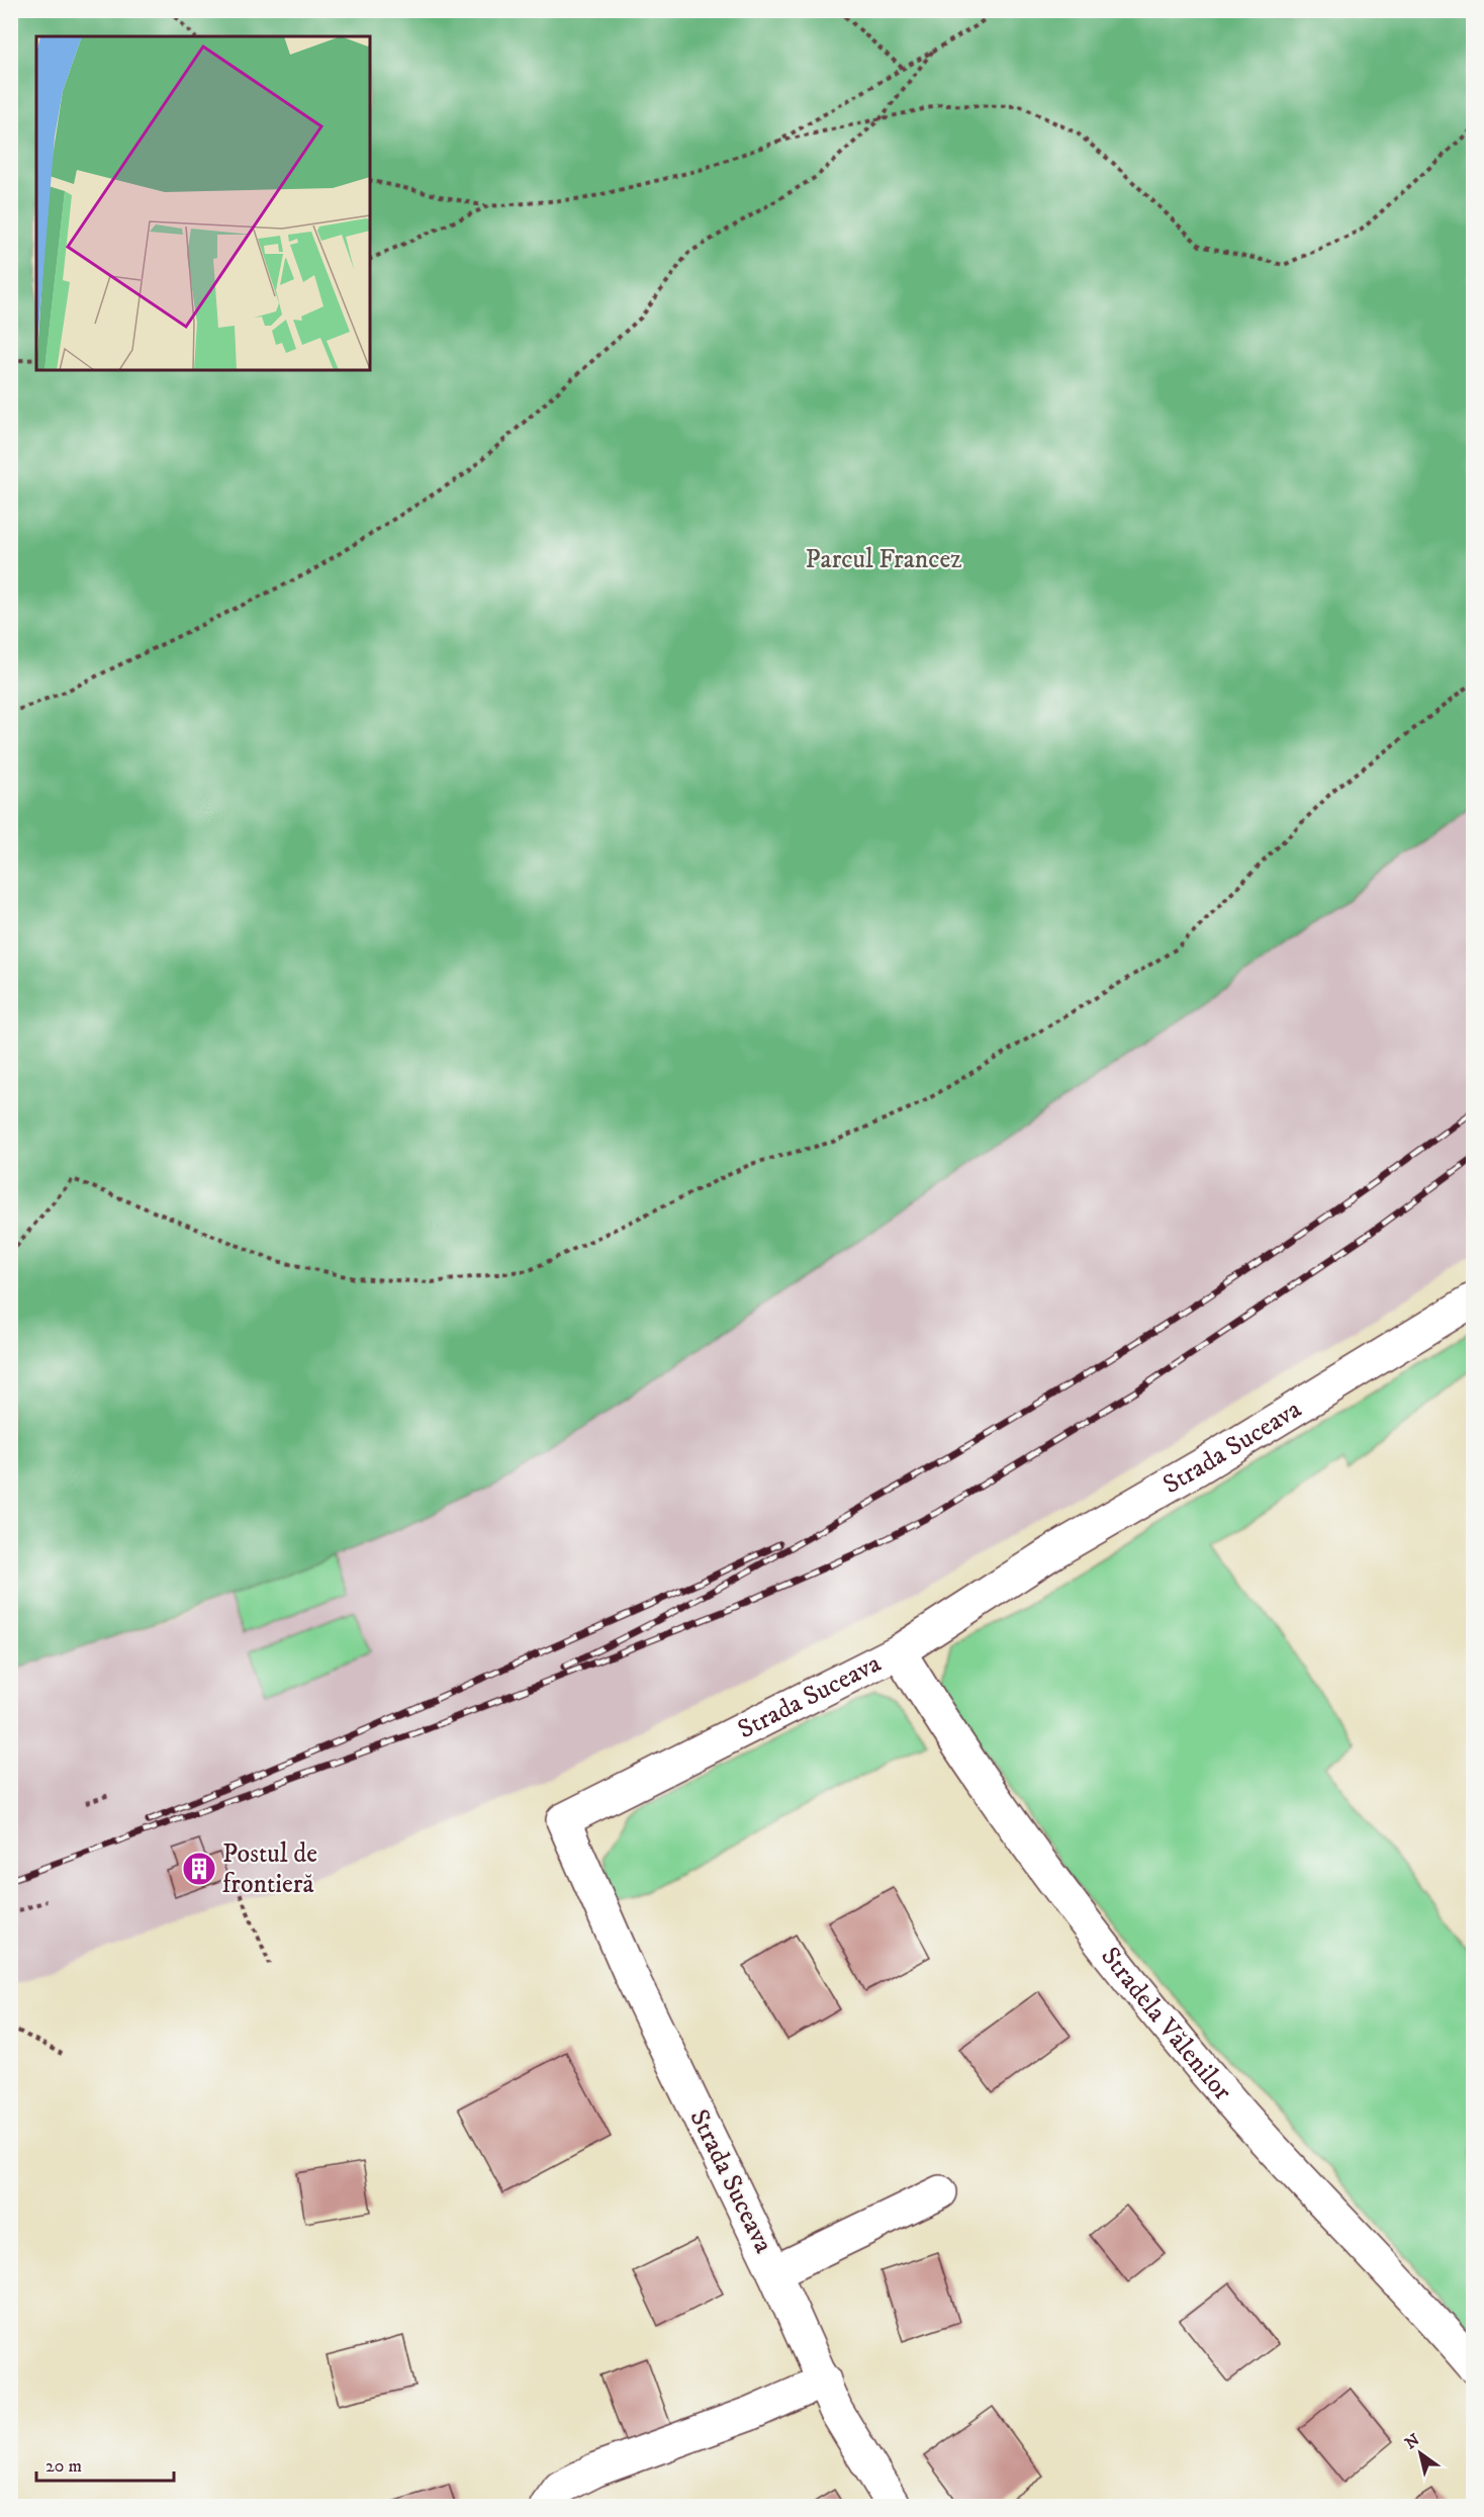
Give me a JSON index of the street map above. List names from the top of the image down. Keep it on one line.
{"streets":{"street":["Strada Suceava","Stradela Vălenilor"]},"crossings":[["Strada Suceava","Stradela Vălenilor"]],"parks":["Parcul Francez"],"places":{"building":["Postul de frontieră"]},"scale_bar":"20 m","north":"top left"}
